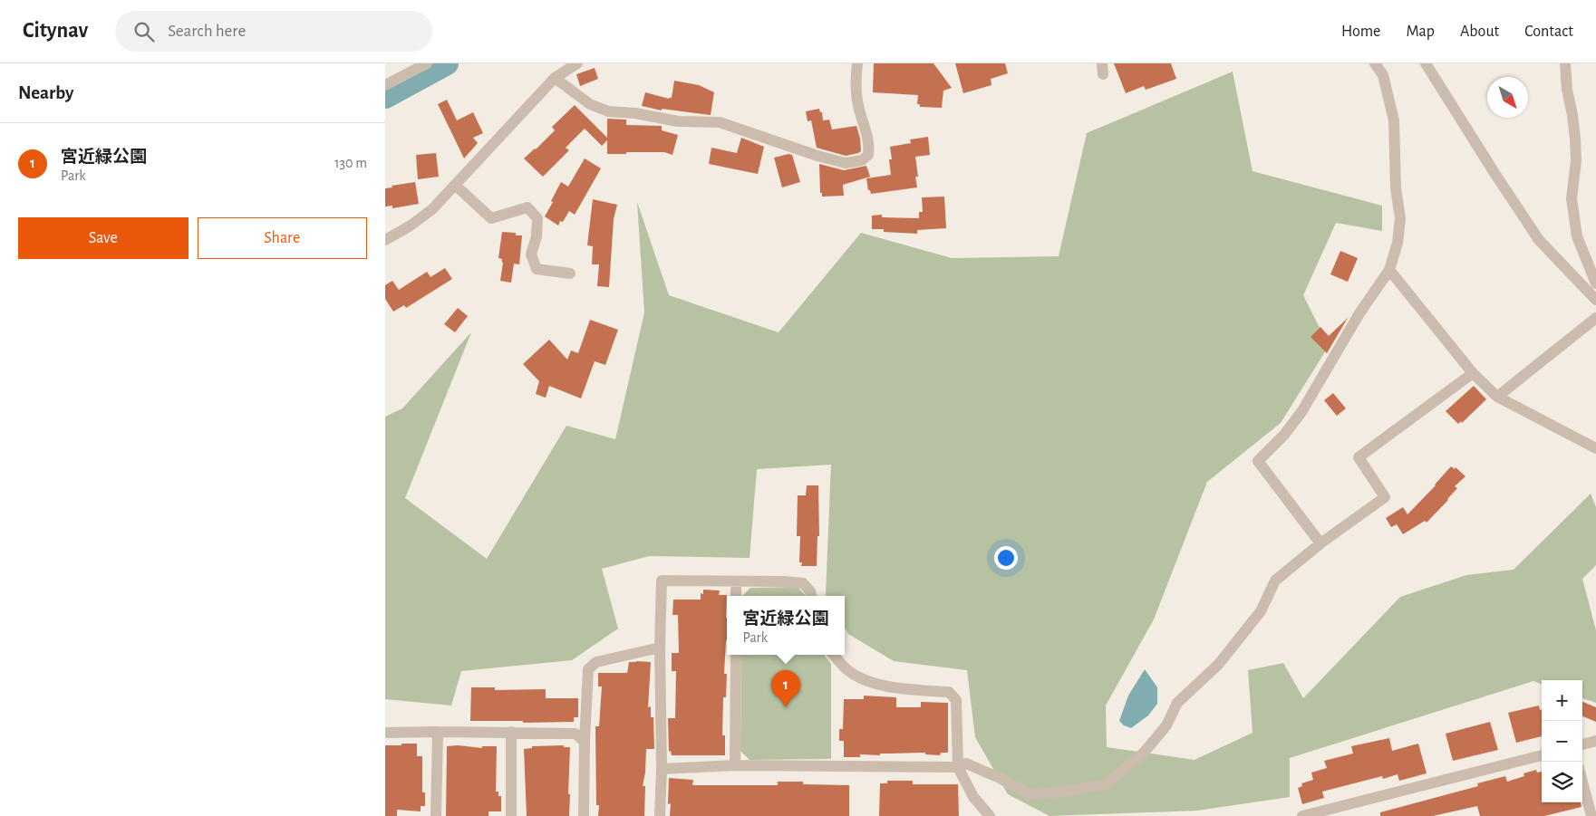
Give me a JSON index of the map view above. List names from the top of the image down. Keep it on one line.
{"north":"bottom right","page":{"header":"Citynav","search":"Search here","nav":["Home","Map","About","Contact"],"heading":"Nearby","list":[{"mark":"1","name":"宮近緑公園","note":"Park","value":"130 m"}],"buttons":["Save","Share"],"popup":["宮近緑公園","Park"],"pins":"1","map_buttons":["+","−"]}}
